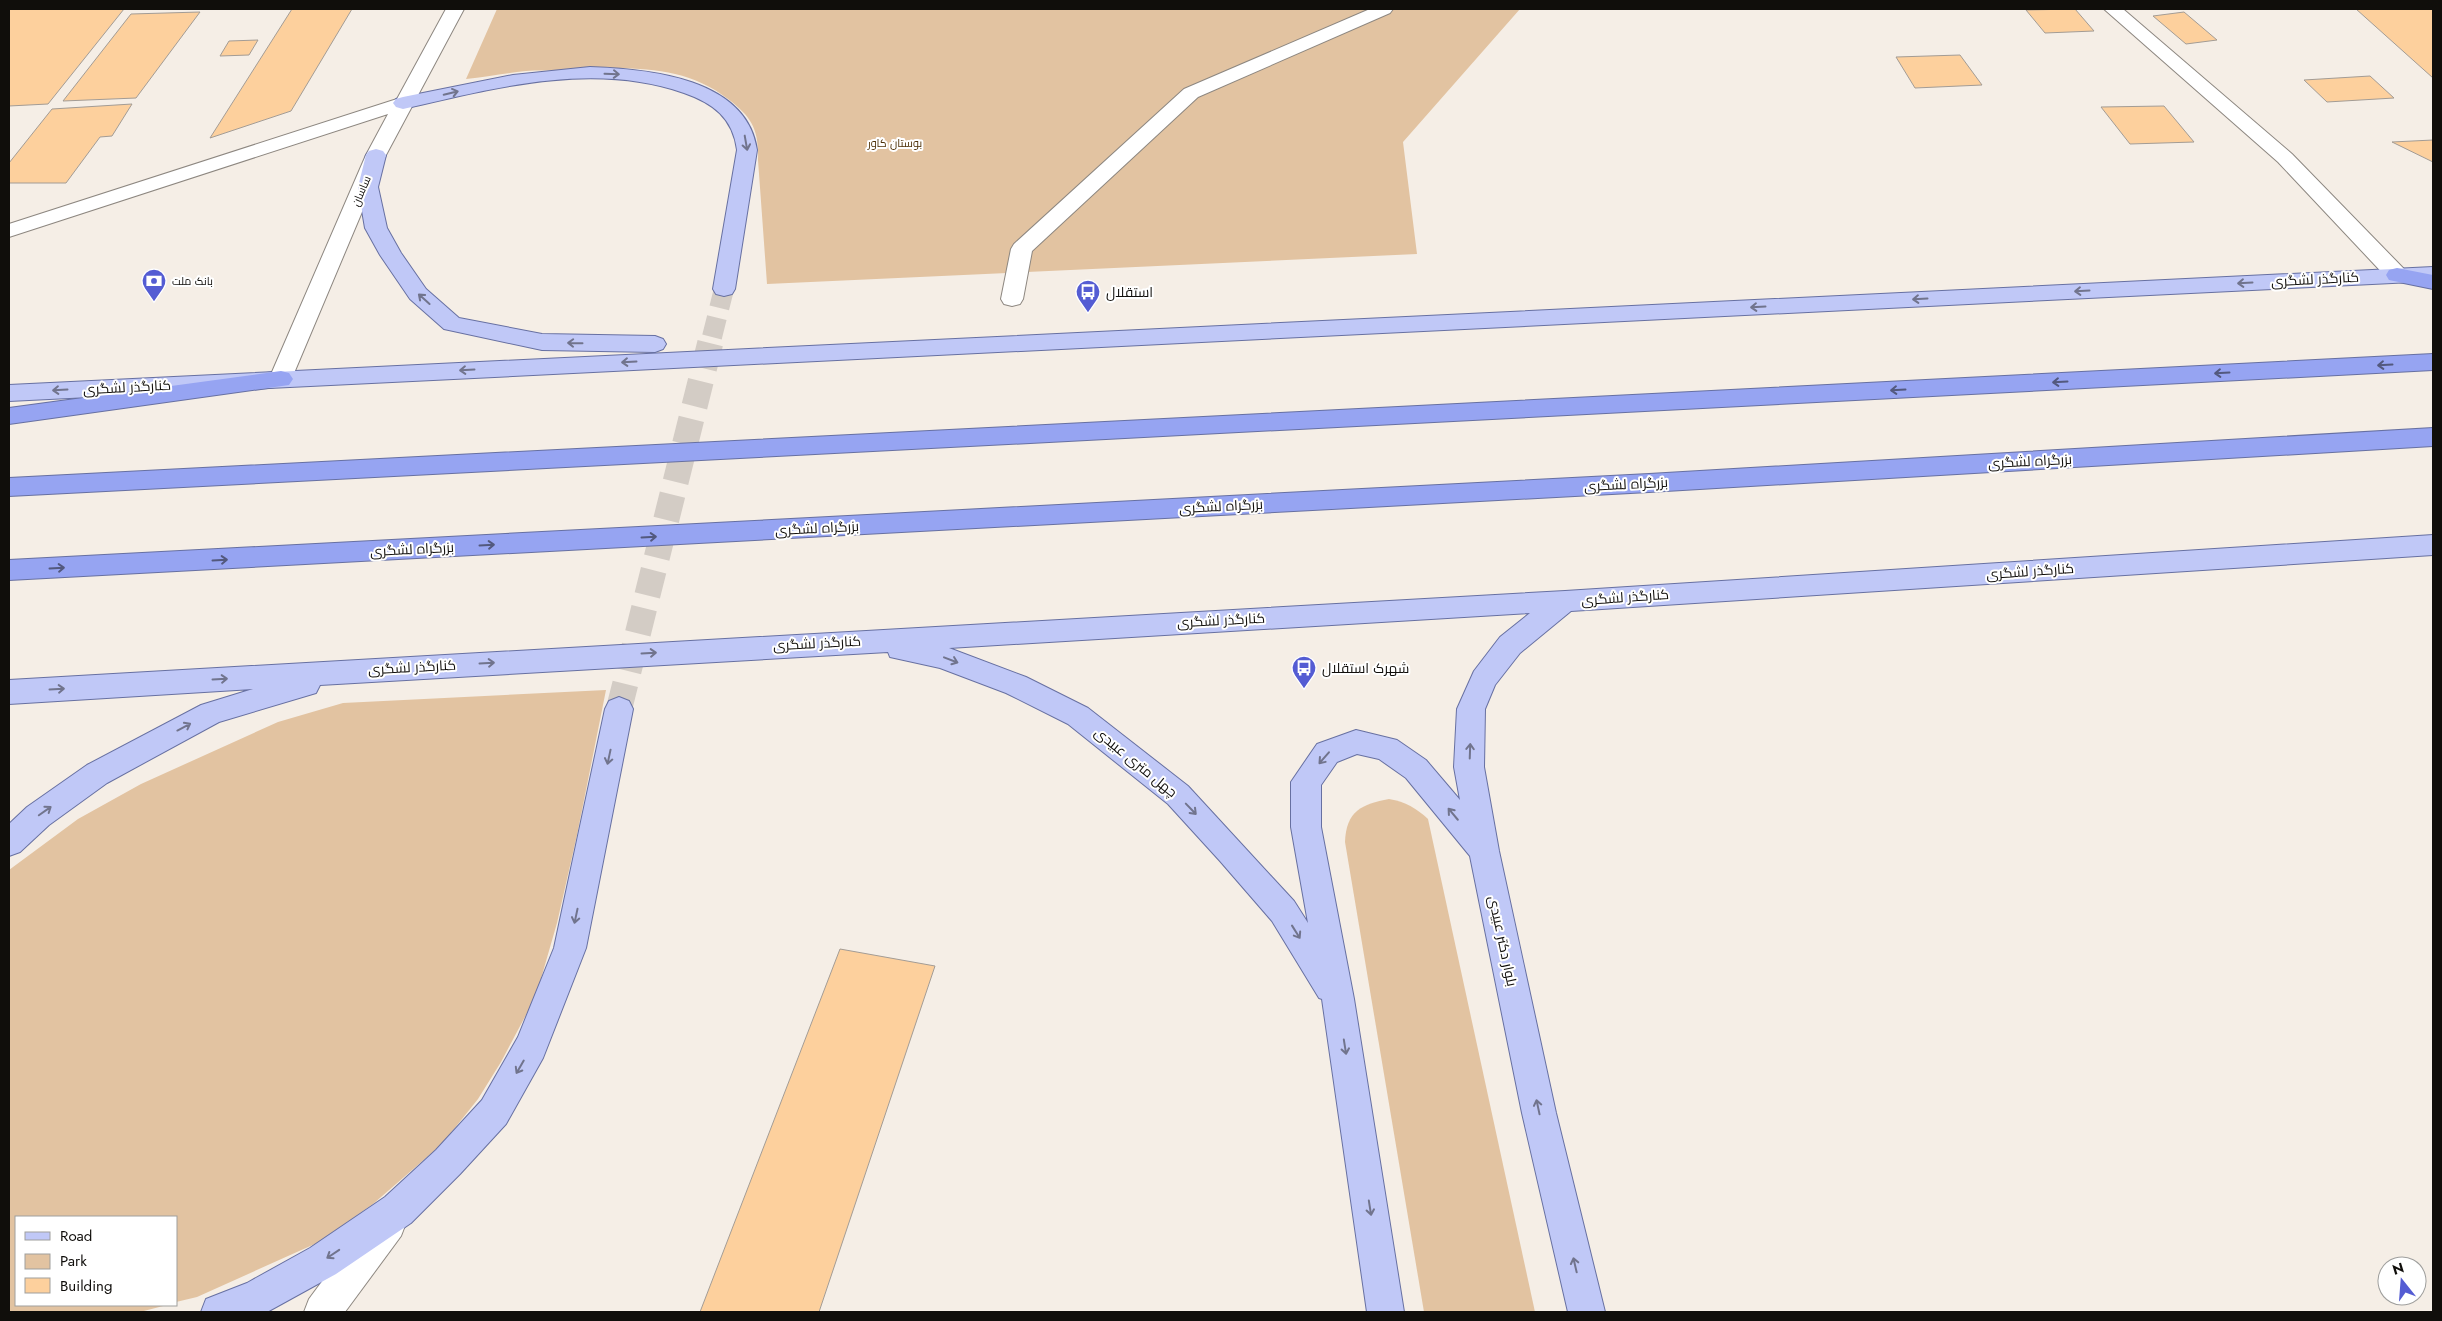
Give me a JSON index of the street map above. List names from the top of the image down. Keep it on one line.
{"streets":{"highway":["بزرگراه لشگری"],"main road":["کنارگذر لشگری","چهل متری عبیدی","بلوار دکتر عبیدی"],"street":["ساسان"]},"crossings":[["ساسان","کنارگذر لشگری"],["کنارگذر لشگری","چهل متری عبیدی"],["کنارگذر لشگری","بلوار دکتر عبیدی"]],"one_way":["چهل متری عبیدی"],"parks":["بوستان کاور"],"places":{"bank":["بانک ملت"],"bus stop":["استقلال","شهرک استقلال"]},"legend":["Road","Park","Building"],"north":"top"}
